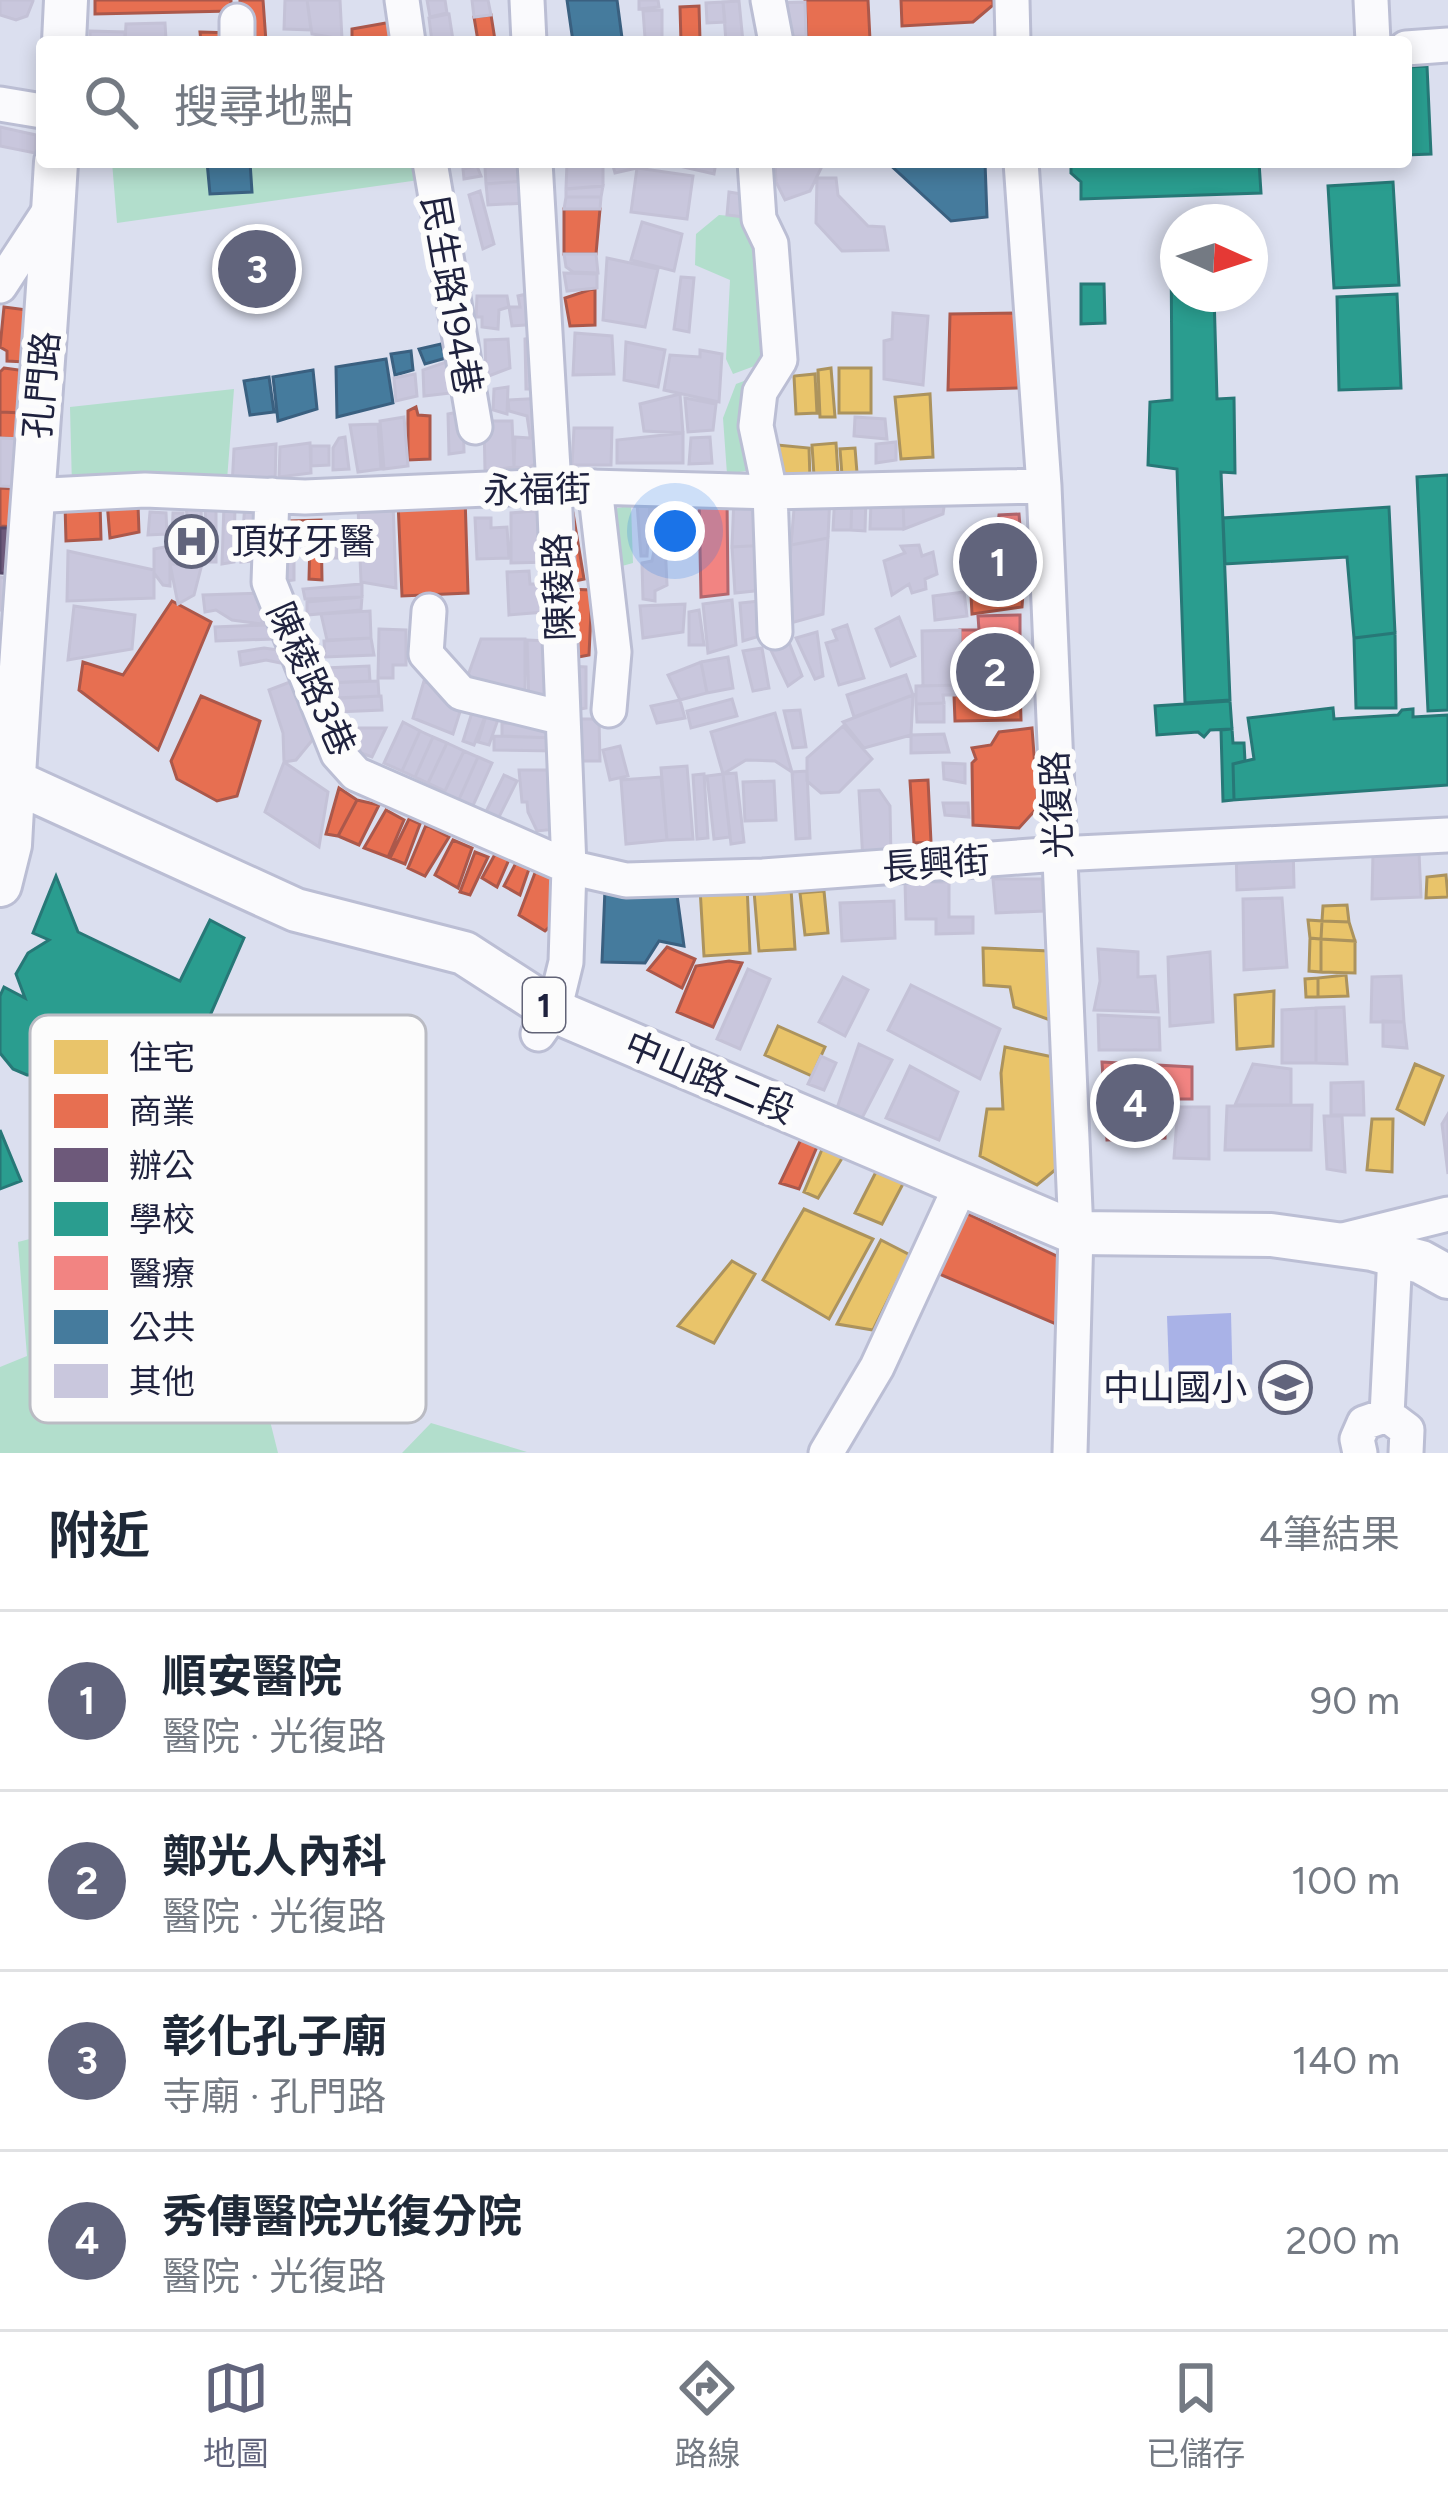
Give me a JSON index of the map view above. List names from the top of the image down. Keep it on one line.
{"streets":{"main road":["孔門路","1","中山路二段"],"street":["民生路194巷","永福街","陳稜路","陳稜路3巷","光復路","長興街"]},"crossings":[["孔門路","永福街"],["孔門路","中山路二段"],["永福街","陳稜路"],["永福街","陳稜路3巷"],["永福街","光復路"],["陳稜路","陳稜路3巷"],["陳稜路","長興街"],["陳稜路","中山路二段"],["陳稜路3巷","長興街"],["光復路","長興街"],["光復路","中山路二段"]],"places":{"hospital":["頂好牙醫"],"school or university":["中山國小"]},"legend":["住宅","商業","辦公","學校","醫療","公共","其他"],"north":"right","page":{"search":"搜尋地點","pins":["3","1","2","4"],"heading":["附近","4筆結果"],"list":[{"mark":"1","name":"順安醫院","note":"醫院 · 光復路","value":"90 m"},{"mark":"2","name":"鄭光人內科","note":"醫院 · 光復路","value":"100 m"},{"mark":"3","name":"彰化孔子廟","note":"寺廟 · 孔門路","value":"140 m"},{"mark":"4","name":"秀傳醫院光復分院","note":"醫院 · 光復路","value":"200 m"}],"nav":["地圖","路線","已儲存"]}}
